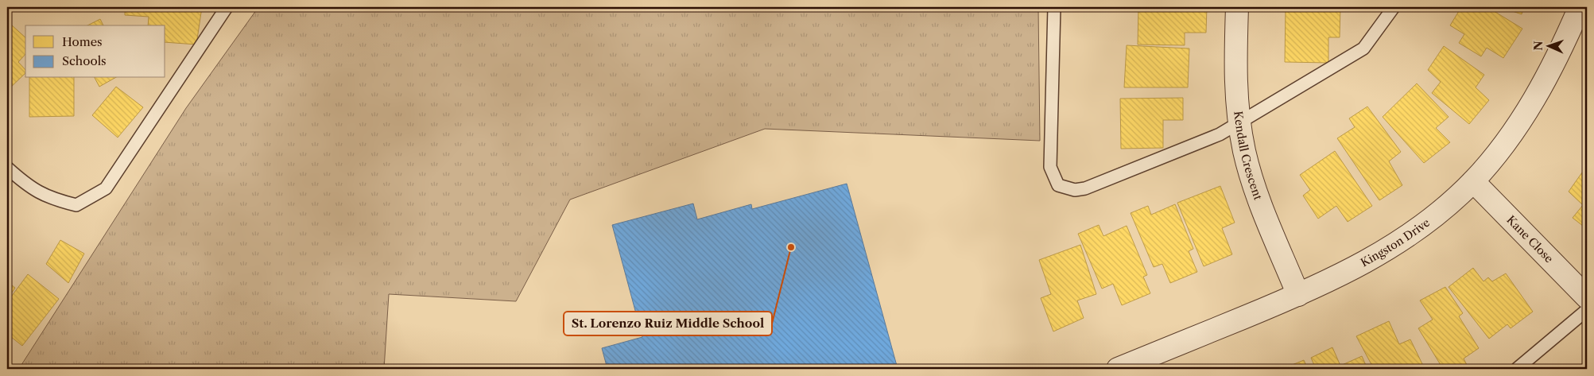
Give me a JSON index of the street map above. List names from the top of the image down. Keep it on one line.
{"streets":{"street":["Kendall Crescent","Kane Close","Kingston Drive"]},"crossings":[["Kendall Crescent","Kingston Drive"],["Kane Close","Kingston Drive"]],"places":["St. Lorenzo Ruiz Middle School"],"legend":["Homes","Schools"],"north":"left"}
